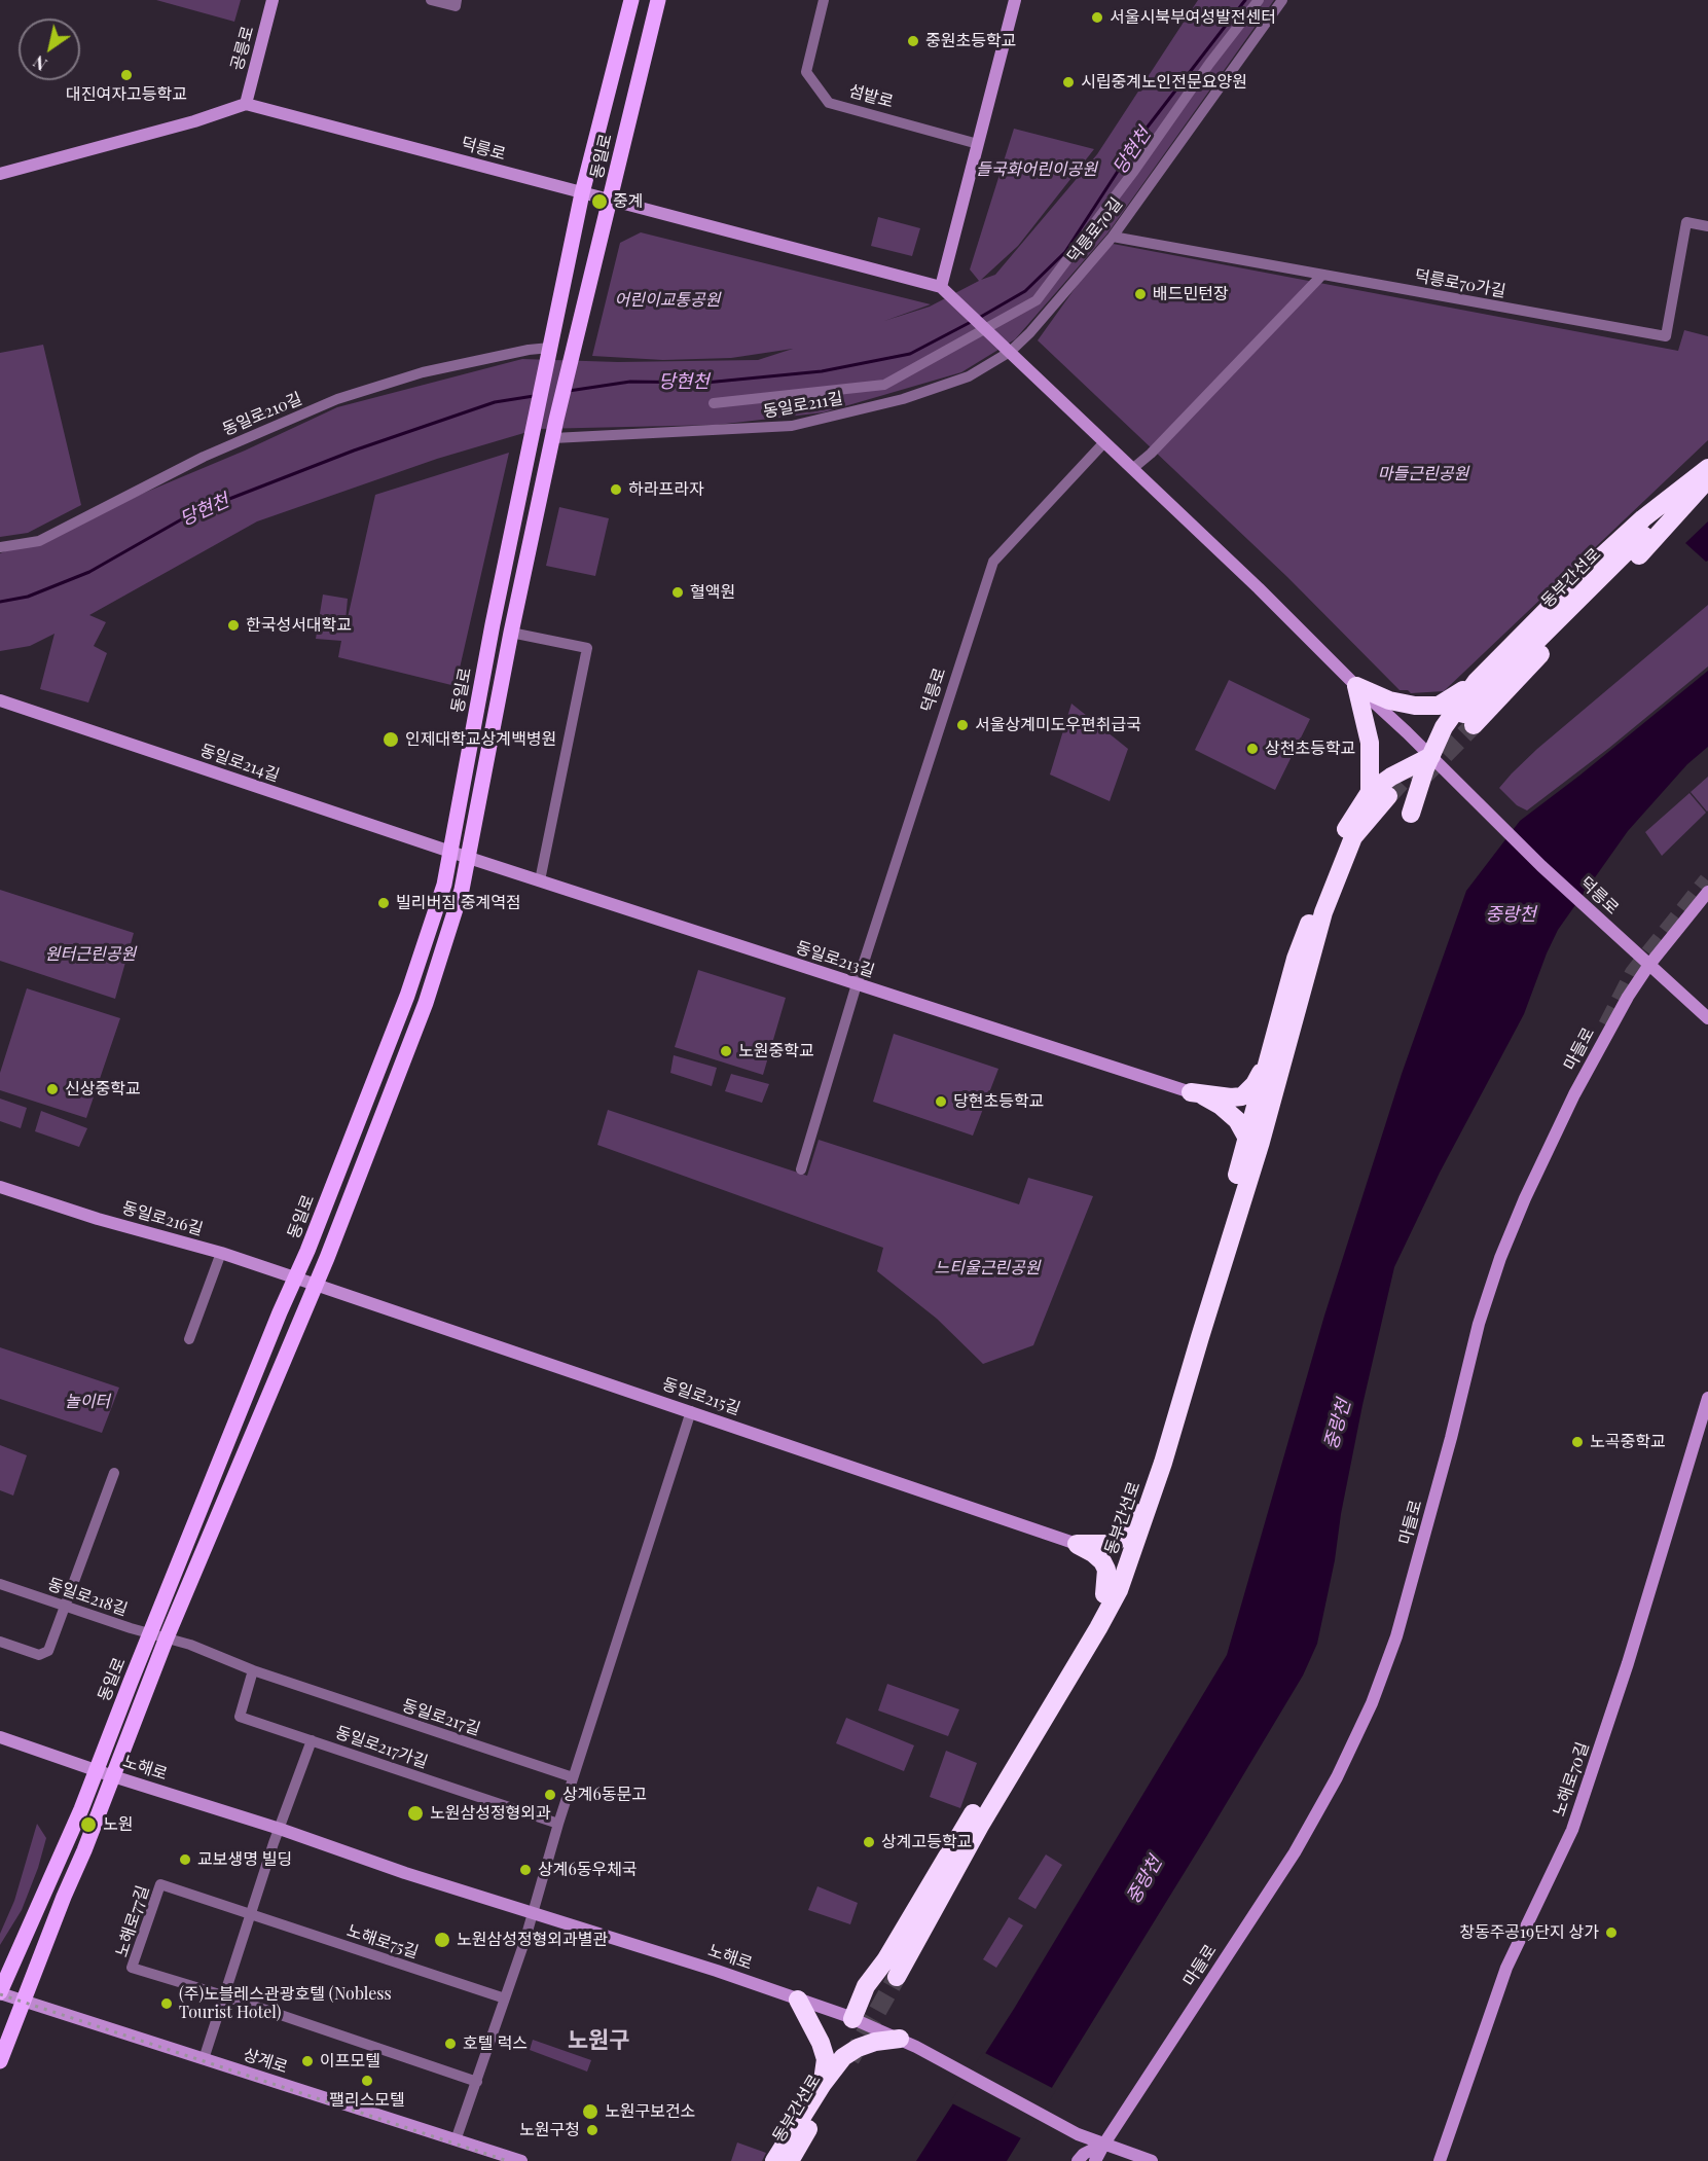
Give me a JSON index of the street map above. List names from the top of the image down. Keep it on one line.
{"streets":{"highway":["동부간선로"],"main road":["공릉로","덕릉로","동일로","동일로214길","동일로213길","마들로","동일로216길","동일로215길","노해로","노해로70길","상계로"],"street":["섬밭로","덕릉로70길","덕릉로70가길","동일로211길","동일로210길","동일로218길","동일로217길","동일로217가길","노해로77길","노해로75길"]},"crossings":[["공릉로","덕릉로"],["덕릉로","동일로"],["덕릉로","덕릉로70길"],["덕릉로","동일로211길"],["덕릉로","동일로213길"],["덕릉로","마들로"],["동일로","동일로211길"],["동일로","동일로210길"],["동일로","동일로214길"],["동일로","동일로213길"],["동일로","동일로216길"],["동일로","동일로215길"],["동일로","동일로218길"],["동일로","동일로217길"],["동일로","노해로"],["동일로","상계로"],["덕릉로70길","덕릉로70가길"],["덕릉로70길","동일로211길"],["동일로214길","동일로213길"],["마들로","노해로"],["동일로216길","동일로215길"],["동일로218길","동일로217길"],["동일로217길","동일로217가길"],["노해로77길","노해로75길"]],"districts":["노원구"],"water":["당현천","중랑천"],"parks":["들국화어린이공원","어린이교통공원","마들근린공원","원터근린공원","느티울근린공원","놀이터"],"places":["서울시북부여성발전센터","중원초등학교","대진여자고등학교","시립중계노인전문요양원","중계","배드민턴장","하라프라자","혈액원","한국성서대학교","서울상계미도우편취급국","인제대학교상계백병원","상천초등학교","빌리버짐 중계역점","노원중학교","신상중학교","당현초등학교","노곡중학교","상계6동문고","노원삼성정형외과","노원","상계고등학교","교보생명 빌딩","상계6동우체국","창동주공19단지 상가","노원삼성정형외과별관","(주)노블레스관광호텔 (Nobless Tourist Hotel)","호텔 럭스","이프모텔","팰리스모텔","노원구보건소","노원구청"],"north":"bottom left"}
